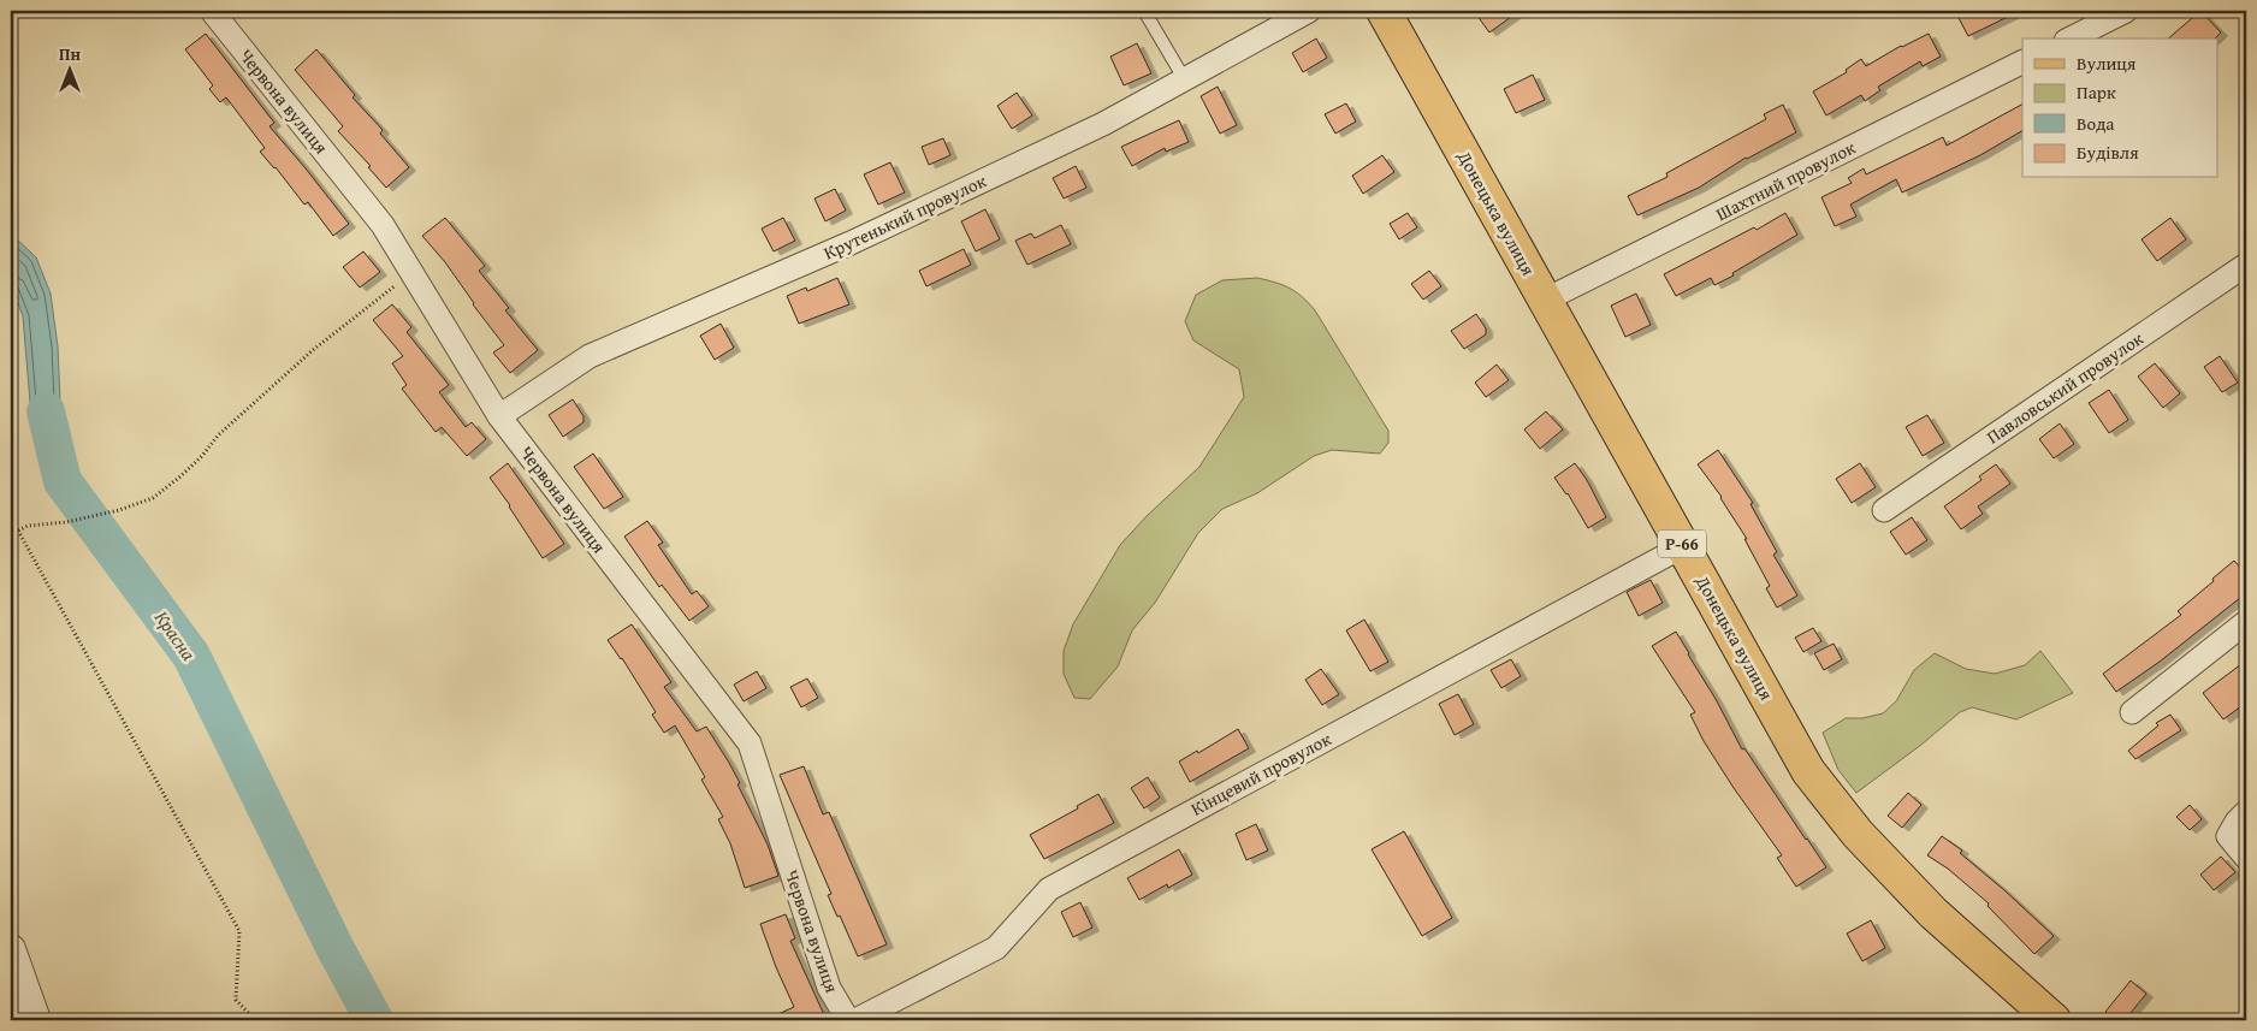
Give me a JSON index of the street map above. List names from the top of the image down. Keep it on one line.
{"streets":{"main road":["Донецька вулиця","Р-66"],"street":["Червона вулиця","Шахтний провулок","Крутенький провулок","Павловський провулок","Кінцевий провулок"]},"crossings":[["Червона вулиця","Крутенький провулок"],["Шахтний провулок","Донецька вулиця"],["Донецька вулиця","Кінцевий провулок"]],"water":["Красна"],"legend":["Вулиця","Парк","Вода","Будівля"],"north":"top"}
